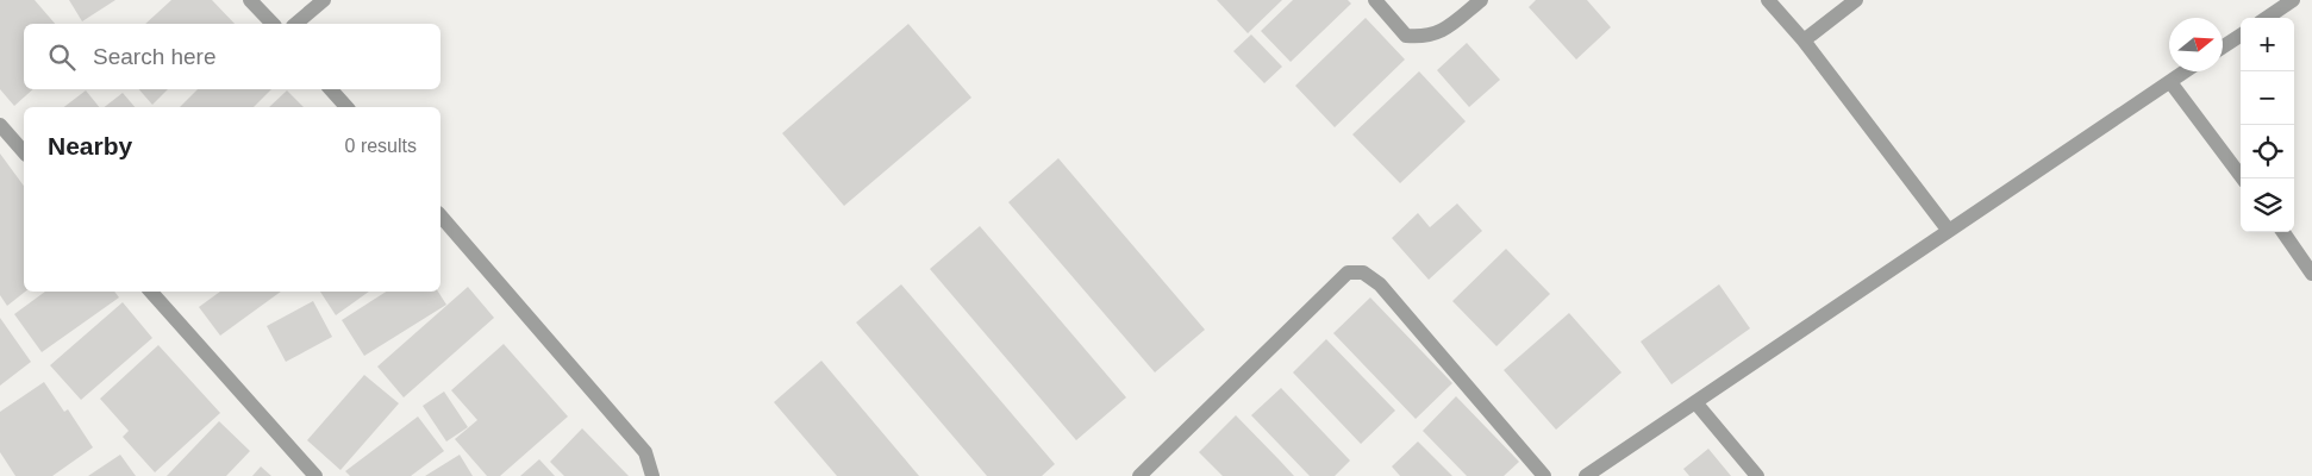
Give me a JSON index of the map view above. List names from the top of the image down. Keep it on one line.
{"north":"right","page":{"map_buttons":["+","−"],"search":"Search here","heading":["Nearby","0 results"]}}
